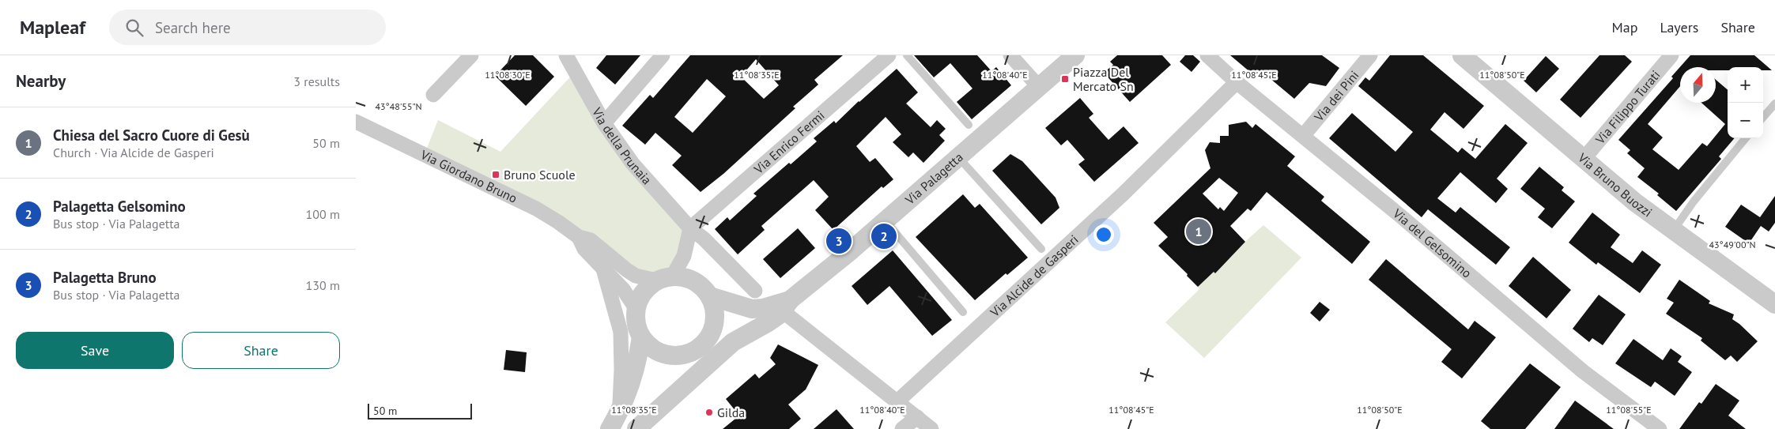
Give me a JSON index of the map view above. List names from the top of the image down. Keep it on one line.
{"streets":{"street":["Via dei Pini","Via Filippo Turati","Via Enrico Fermi","Via della Prunaia","Via Giordano Bruno","Via Palagetta","Via Bruno Buozzi","Via del Gelsomino","Via Alcide de Gasperi"]},"crossings":[["Via dei Pini","Via del Gelsomino"],["Via Filippo Turati","Via Bruno Buozzi"],["Via Enrico Fermi","Via della Prunaia"],["Via Giordano Bruno","Via Palagetta"],["Via del Gelsomino","Via Alcide de Gasperi"]],"places":{"transit":["Piazza Del Mercato Sn","Bruno Scuole"],"other":["Gilda"]},"scale_bar":"50 m","north":"top","page":{"header":"Mapleaf","search":"Search here","nav":["Map","Layers","Share"],"heading":["Nearby","3 results"],"map_buttons":["+","−"],"list":[{"mark":"1","name":"Chiesa del Sacro Cuore di Gesù","note":"Church · Via Alcide de Gasperi","value":"50 m"},{"mark":"2","name":"Palagetta Gelsomino","note":"Bus stop · Via Palagetta","value":"100 m"},{"mark":"3","name":"Palagetta Bruno","note":"Bus stop · Via Palagetta","value":"130 m"}],"pins":["1","2","3"],"buttons":["Save","Share"],"scale":"50 m"},"coordinates":["11°08'50\"E","11°08'30\"E","11°08'35\"E","11°08'40\"E","11°08'45\"E","43°48'55\"N","43°49'00\"N","11°08'55\"E"]}
